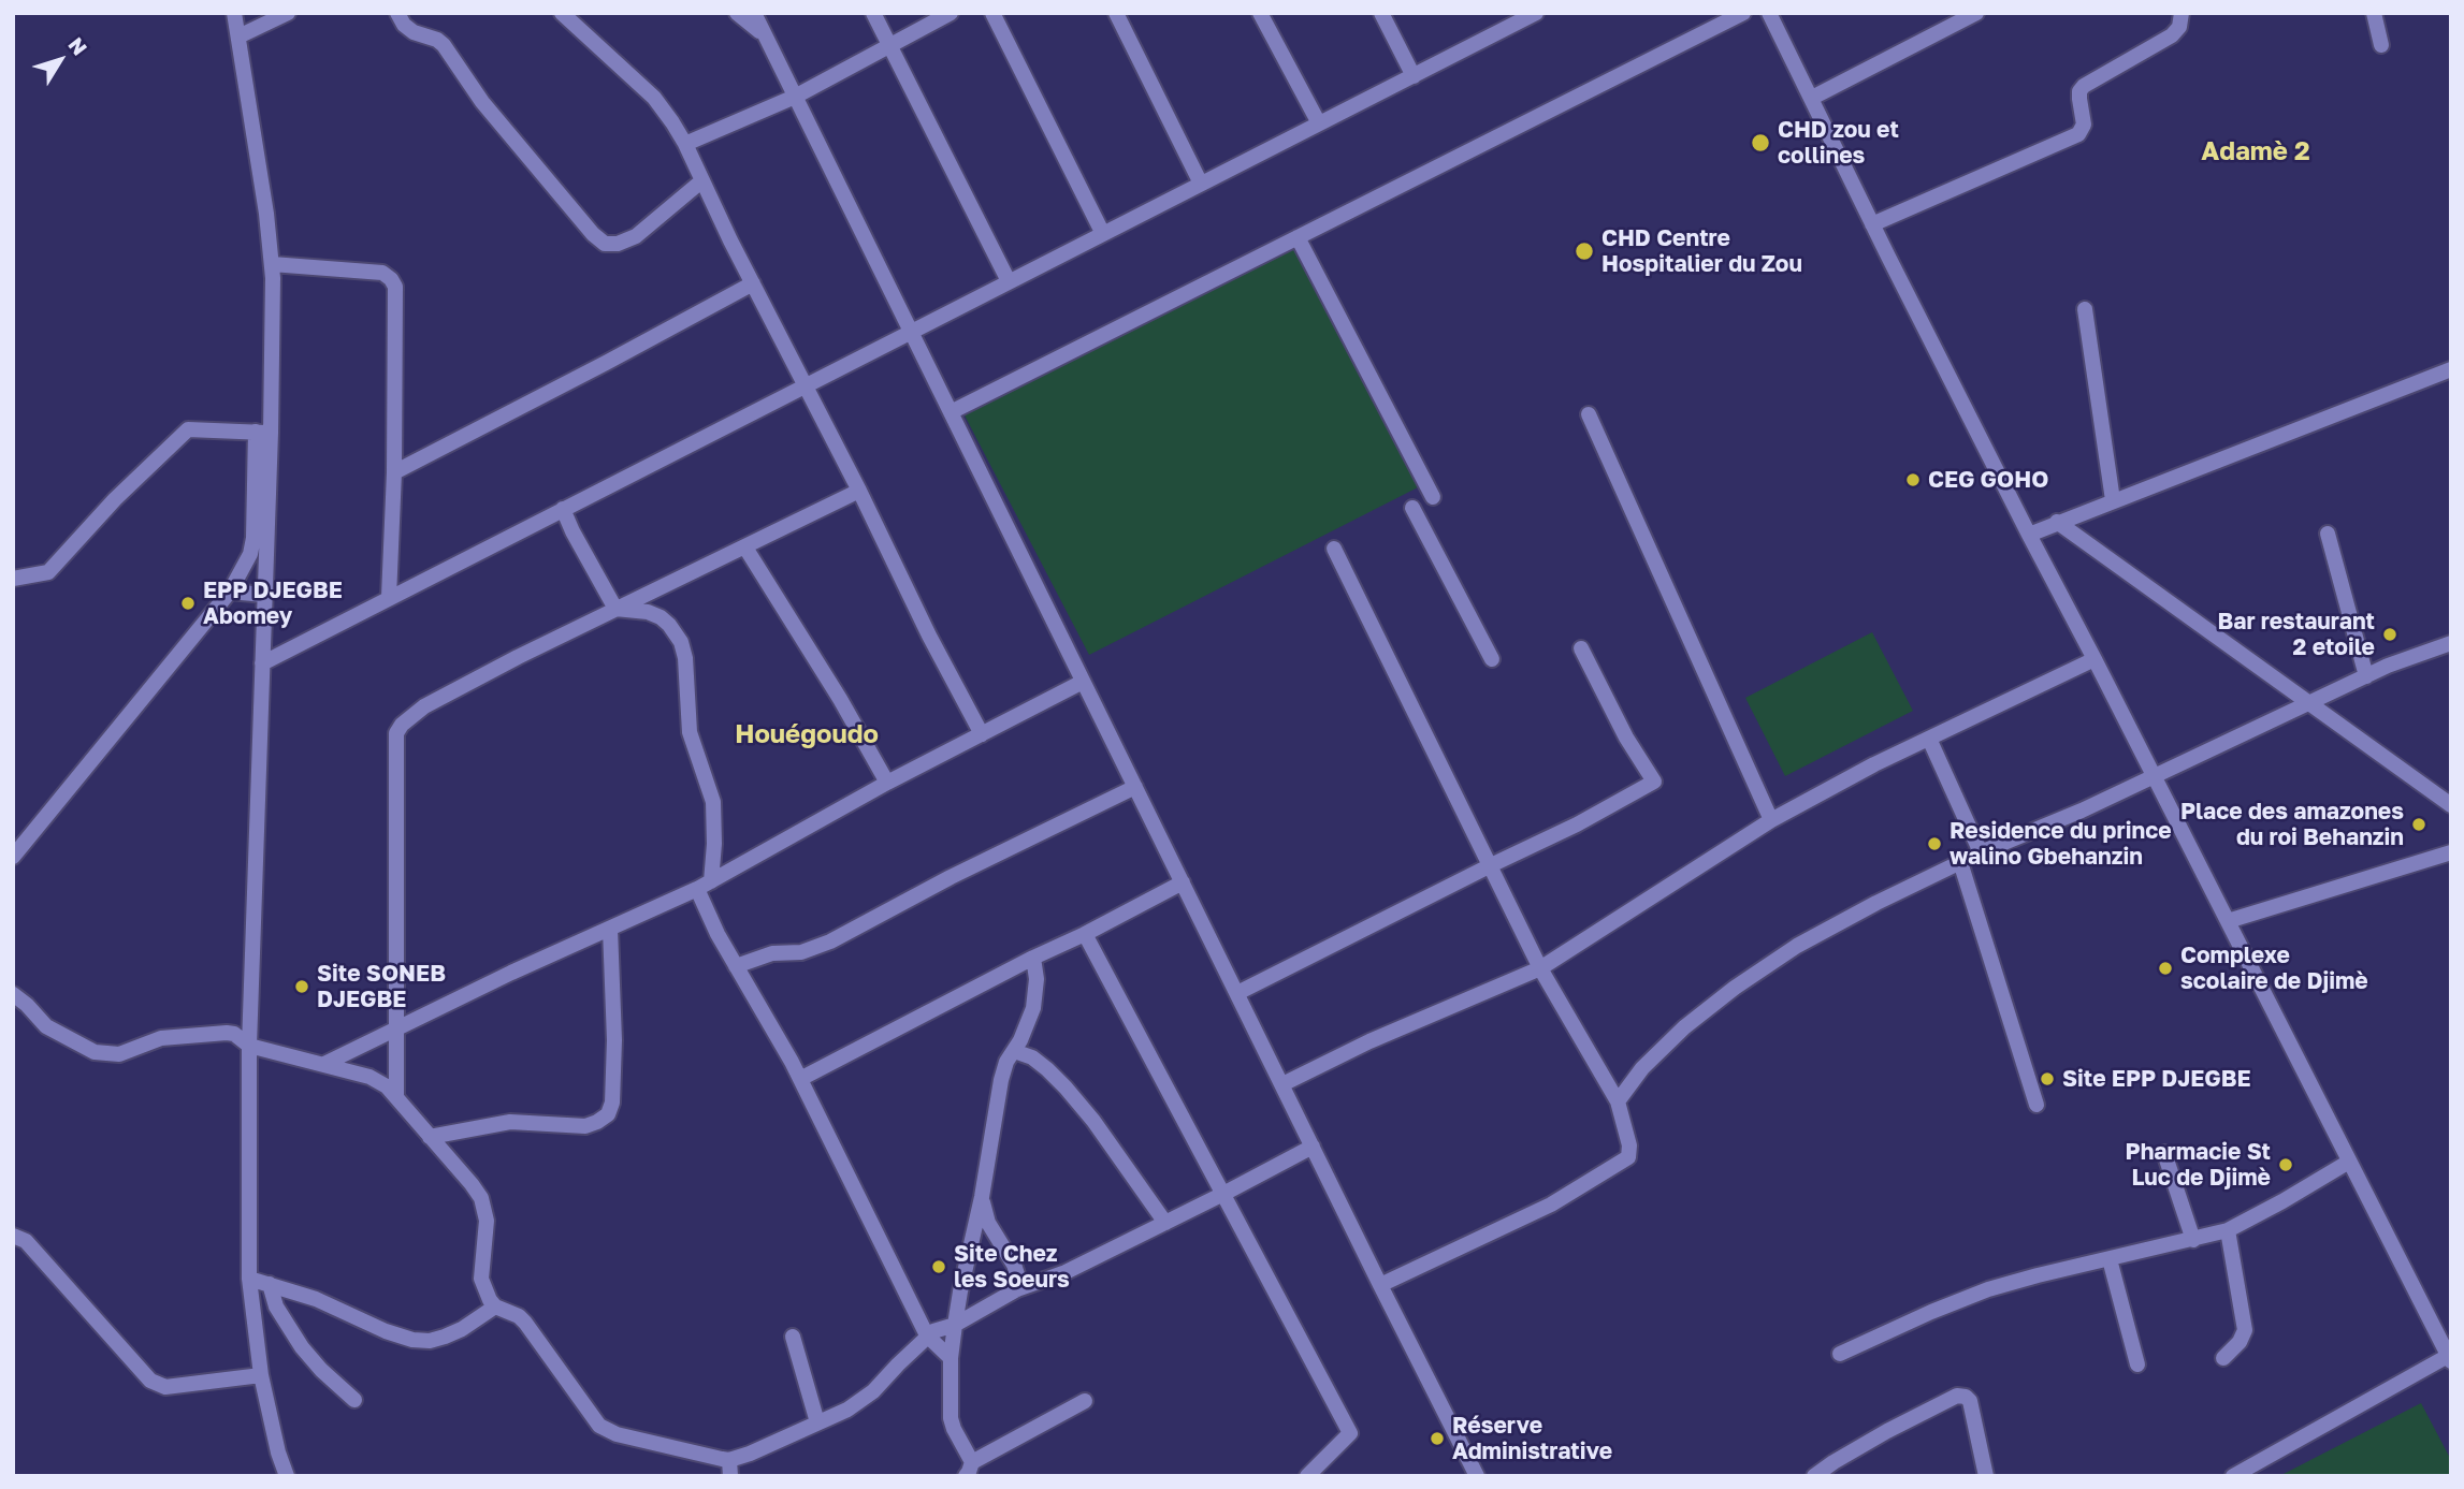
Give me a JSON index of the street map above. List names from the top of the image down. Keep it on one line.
{"districts":["Adamè 2","Houégoudo"],"places":["CHD zou et collines","CHD Centre Hospitalier du Zou","CEG GOHO","EPP DJEGBE Abomey","Bar restaurant 2 etoile","Place des amazones du roi Behanzin","Residence du prince walino Gbehanzin","Complexe scolaire de Djimè","Site SONEB DJEGBE","Site EPP DJEGBE","Pharmacie St Luc de Djimè","Site Chez les Soeurs","Réserve Administrative"],"north":"top right"}
